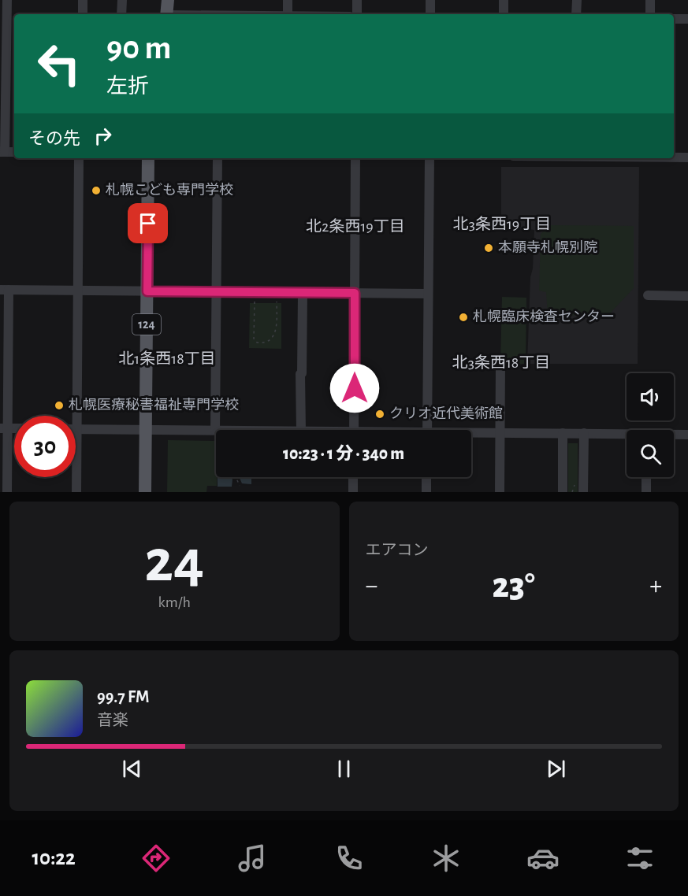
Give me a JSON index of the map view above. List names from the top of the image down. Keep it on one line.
{"streets":{"main road":["124"]},"districts":["北3条西19丁目","北2条西19丁目","北1条西18丁目","北3条西18丁目"],"places":["札幌こども専門学校","本願寺札幌別院","札幌臨床検査センター","札幌医療秘書福祉専門学校","クリオ近代美術館"],"page":{"turn":["90 m","左折"],"then":"その先","limit":"30","trip":"10:23 · 1 分 · 340 m","tile":[["24","km/h"],"エアコン"],"heat":["−","23°","+"],"song":["99.7 FM","音楽"],"tabs":"10:22"}}
